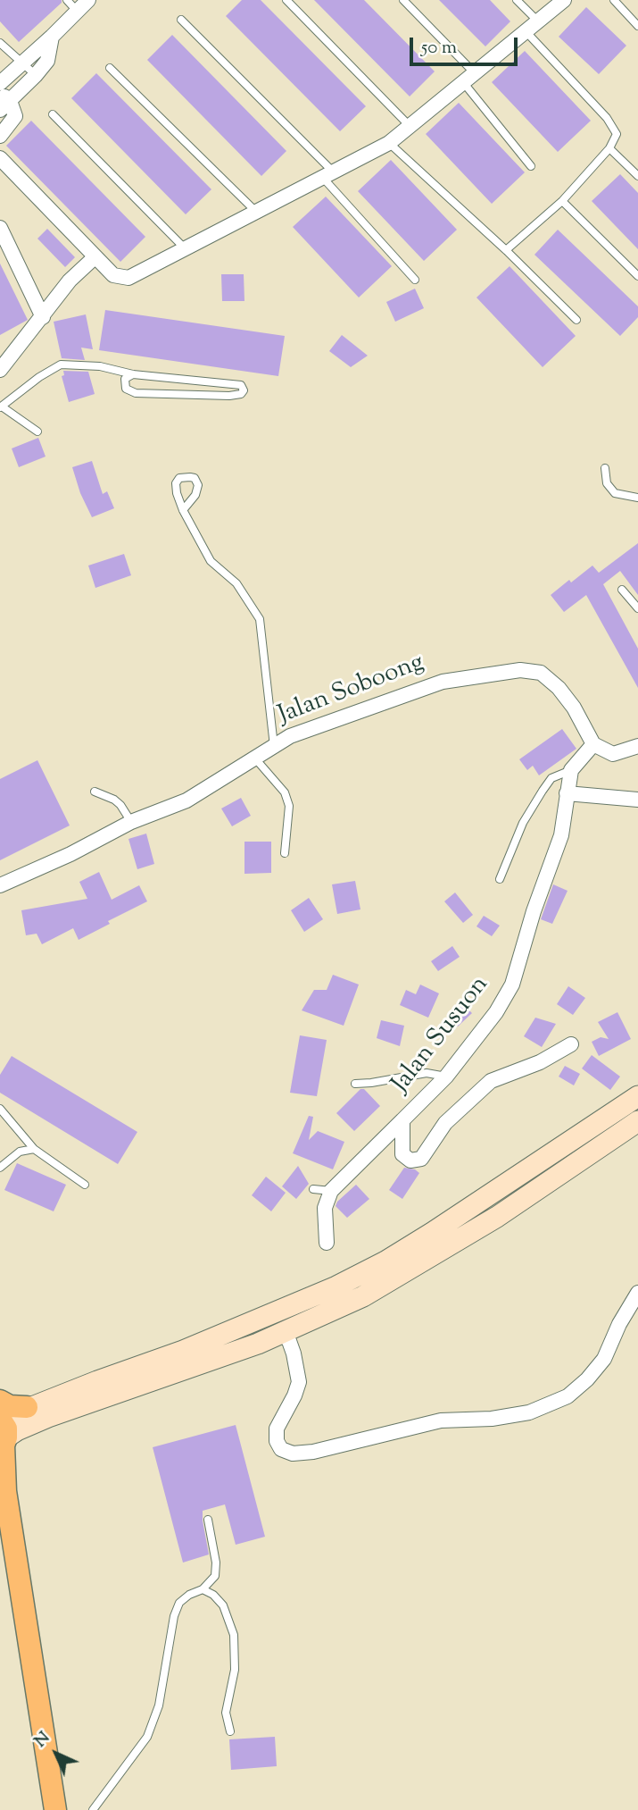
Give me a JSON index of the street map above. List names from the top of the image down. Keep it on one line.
{"streets":{"street":["Jalan Soboong","Jalan Susuon"]},"crossings":[["Jalan Soboong","Jalan Susuon"]],"scale_bar":"50 m","north":"top left"}
